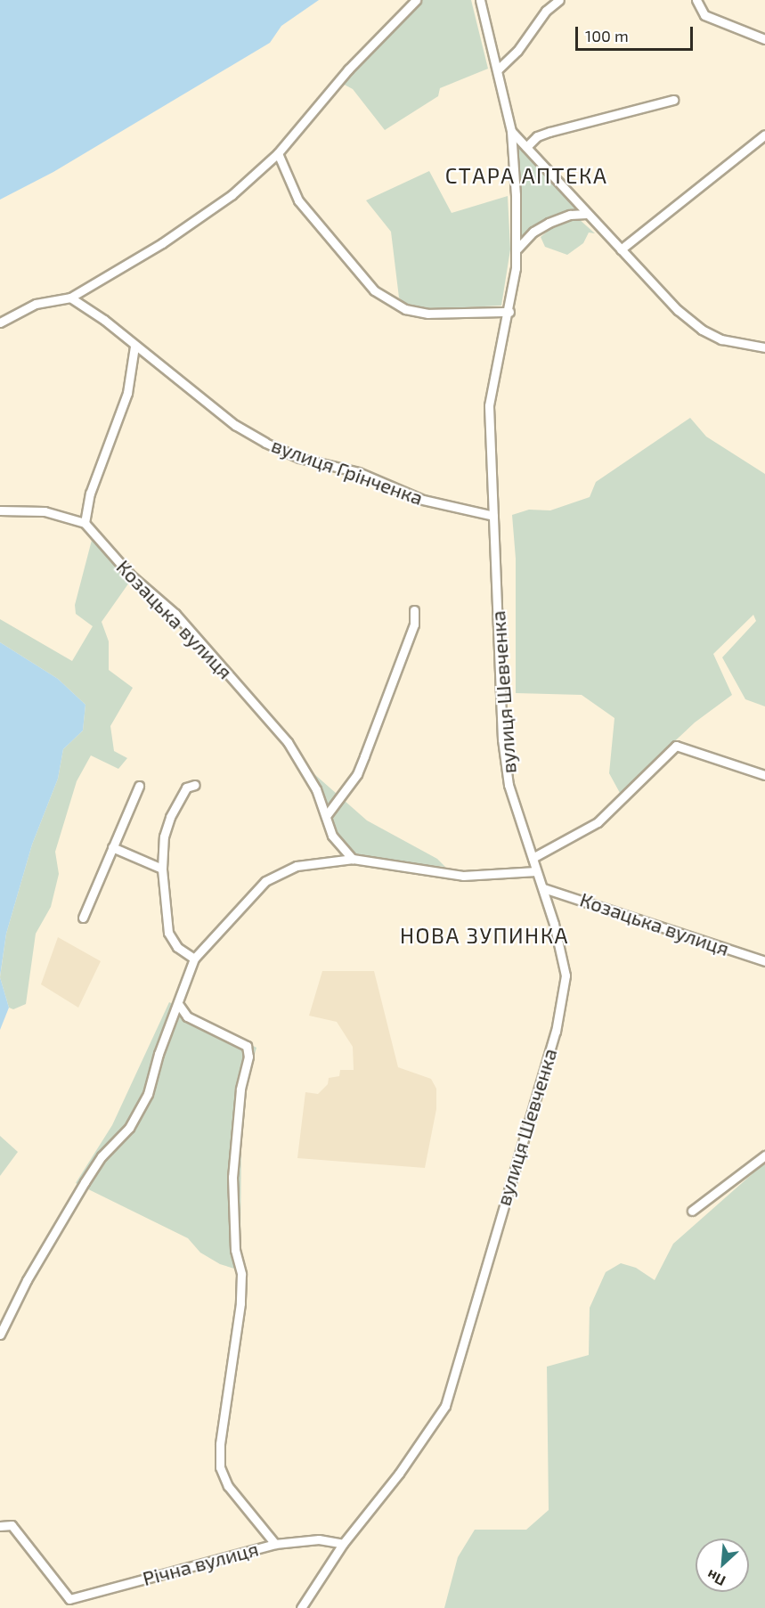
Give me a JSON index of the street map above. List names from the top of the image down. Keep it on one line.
{"streets":{"street":["вулиця Грінченка","Козацька вулиця","вулиця Шевченка","Річна вулиця"]},"crossings":[["вулиця Грінченка","вулиця Шевченка"],["Козацька вулиця","вулиця Шевченка"],["вулиця Шевченка","Річна вулиця"]],"districts":["СТАРА АПТЕКА","НОВА ЗУПИНКА"],"scale_bar":"100 m","north":"bottom left"}
